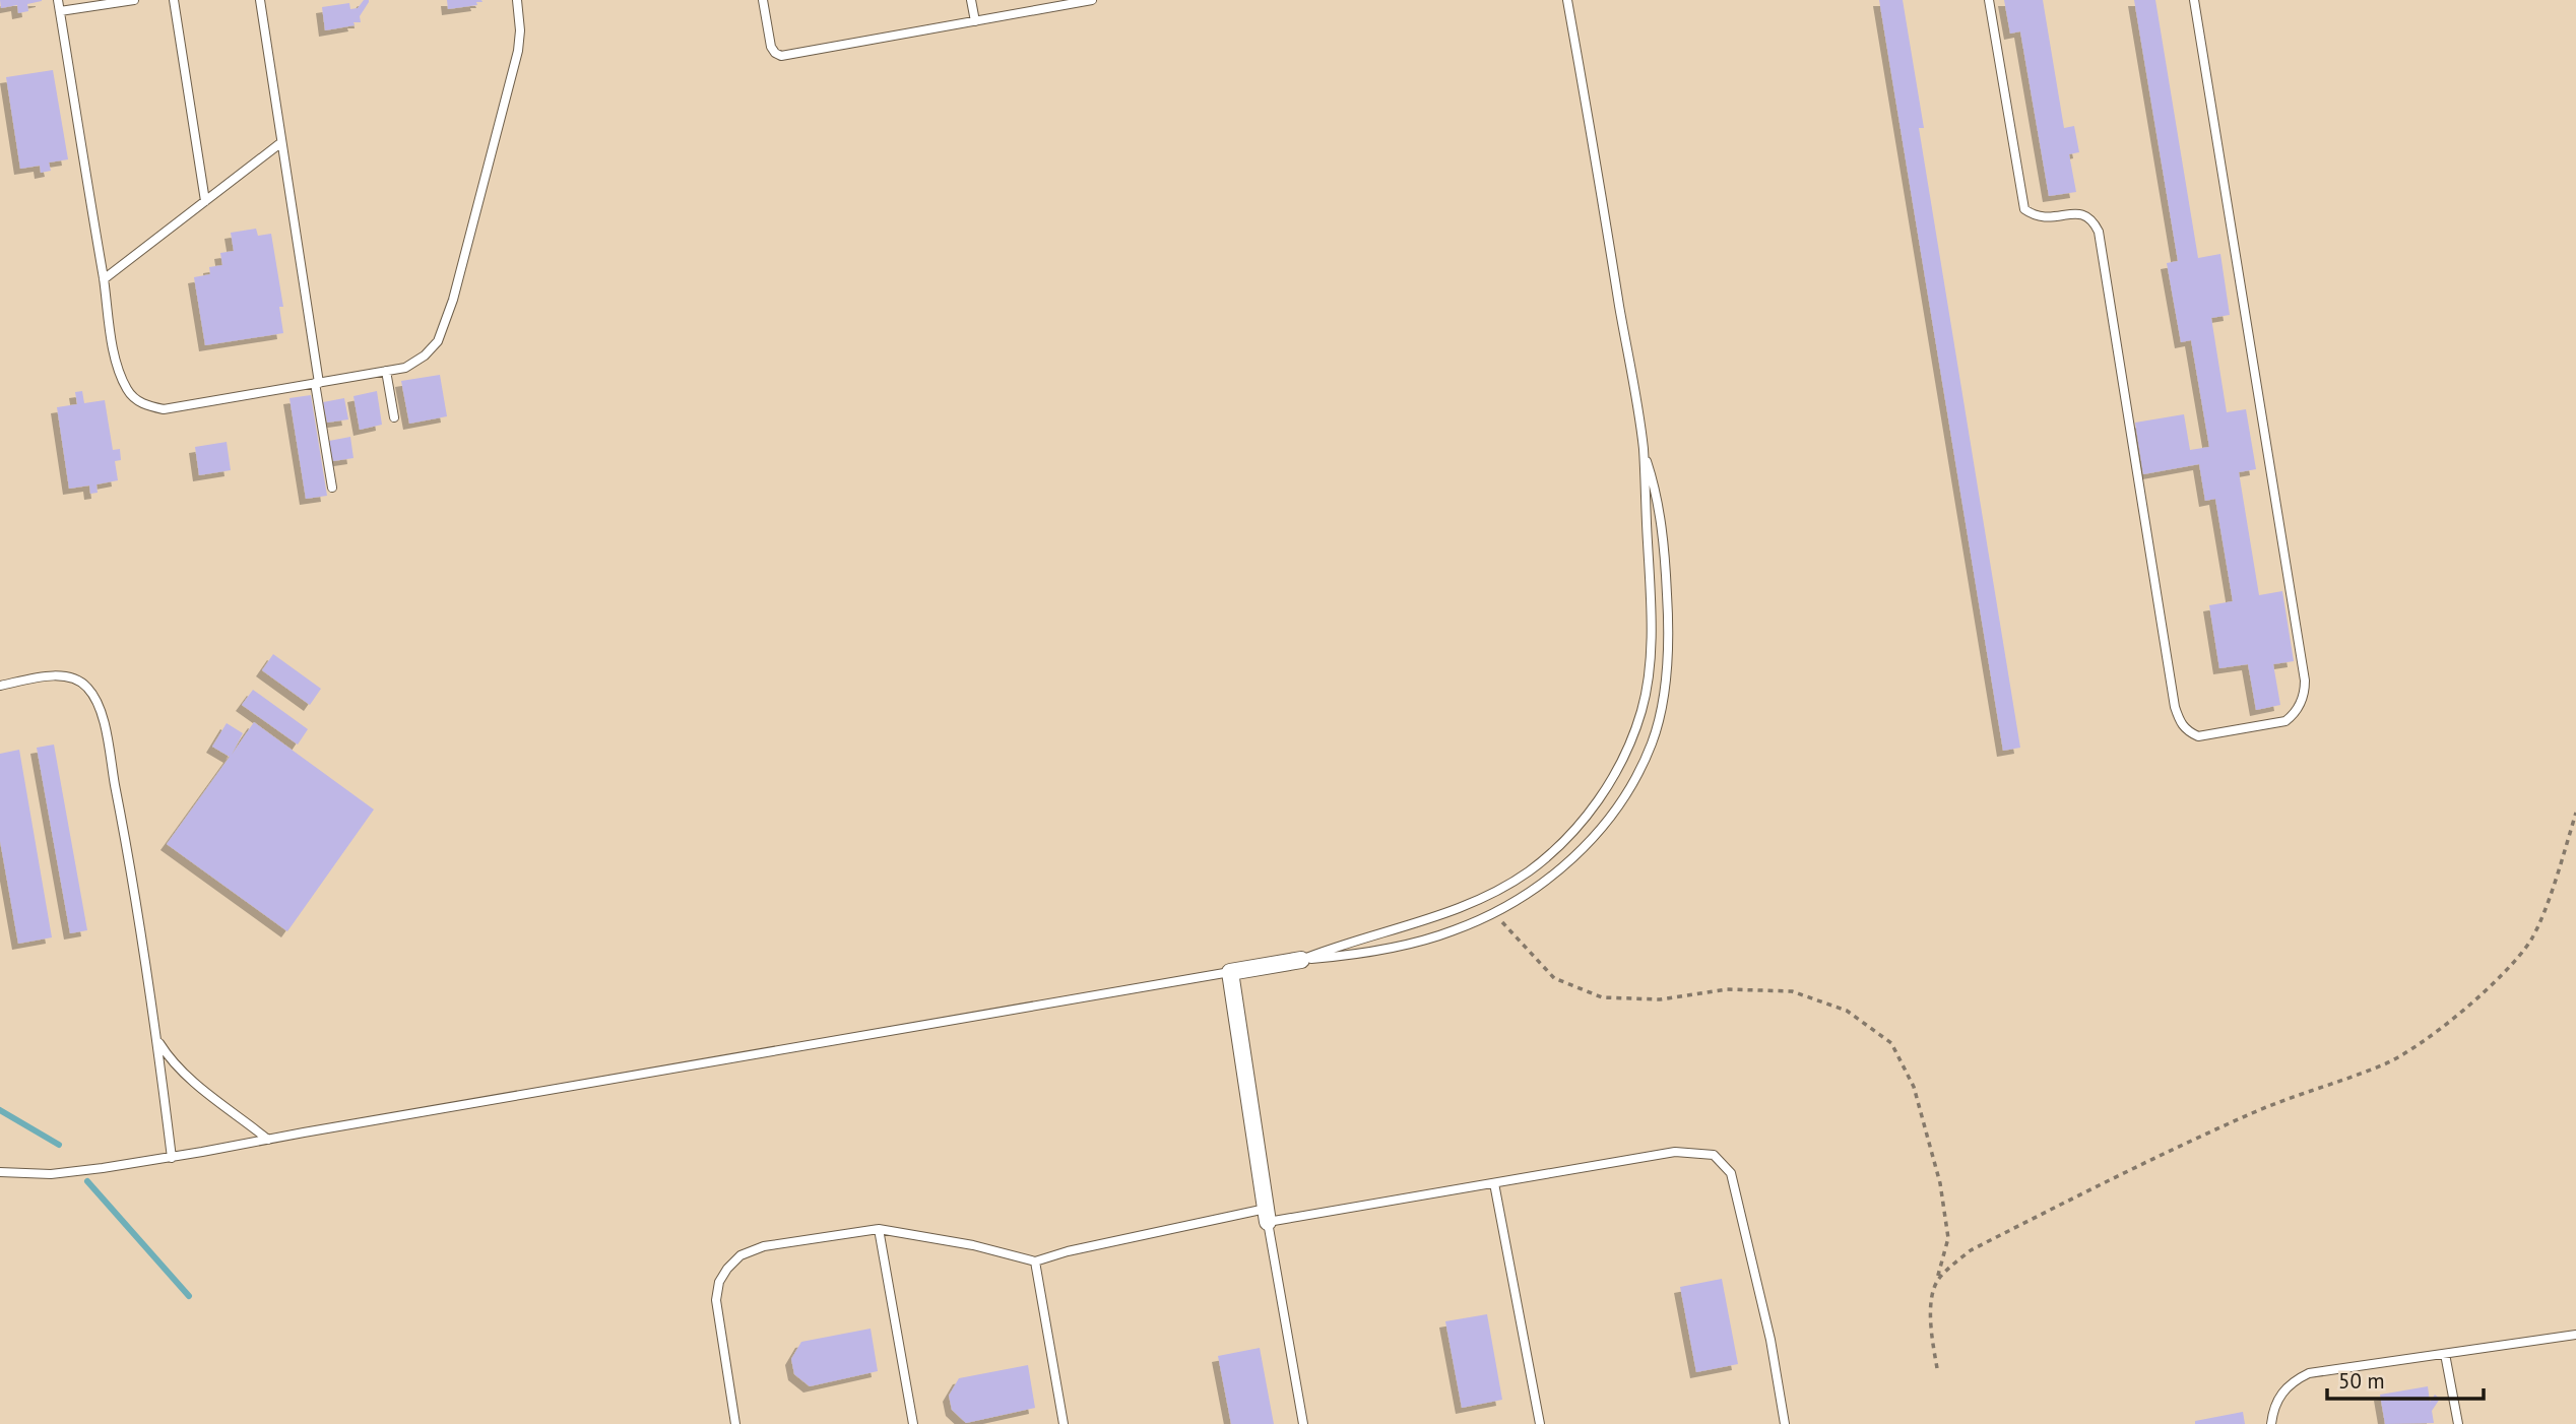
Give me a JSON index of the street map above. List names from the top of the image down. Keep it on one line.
{"scale_bar":"50 m"}
